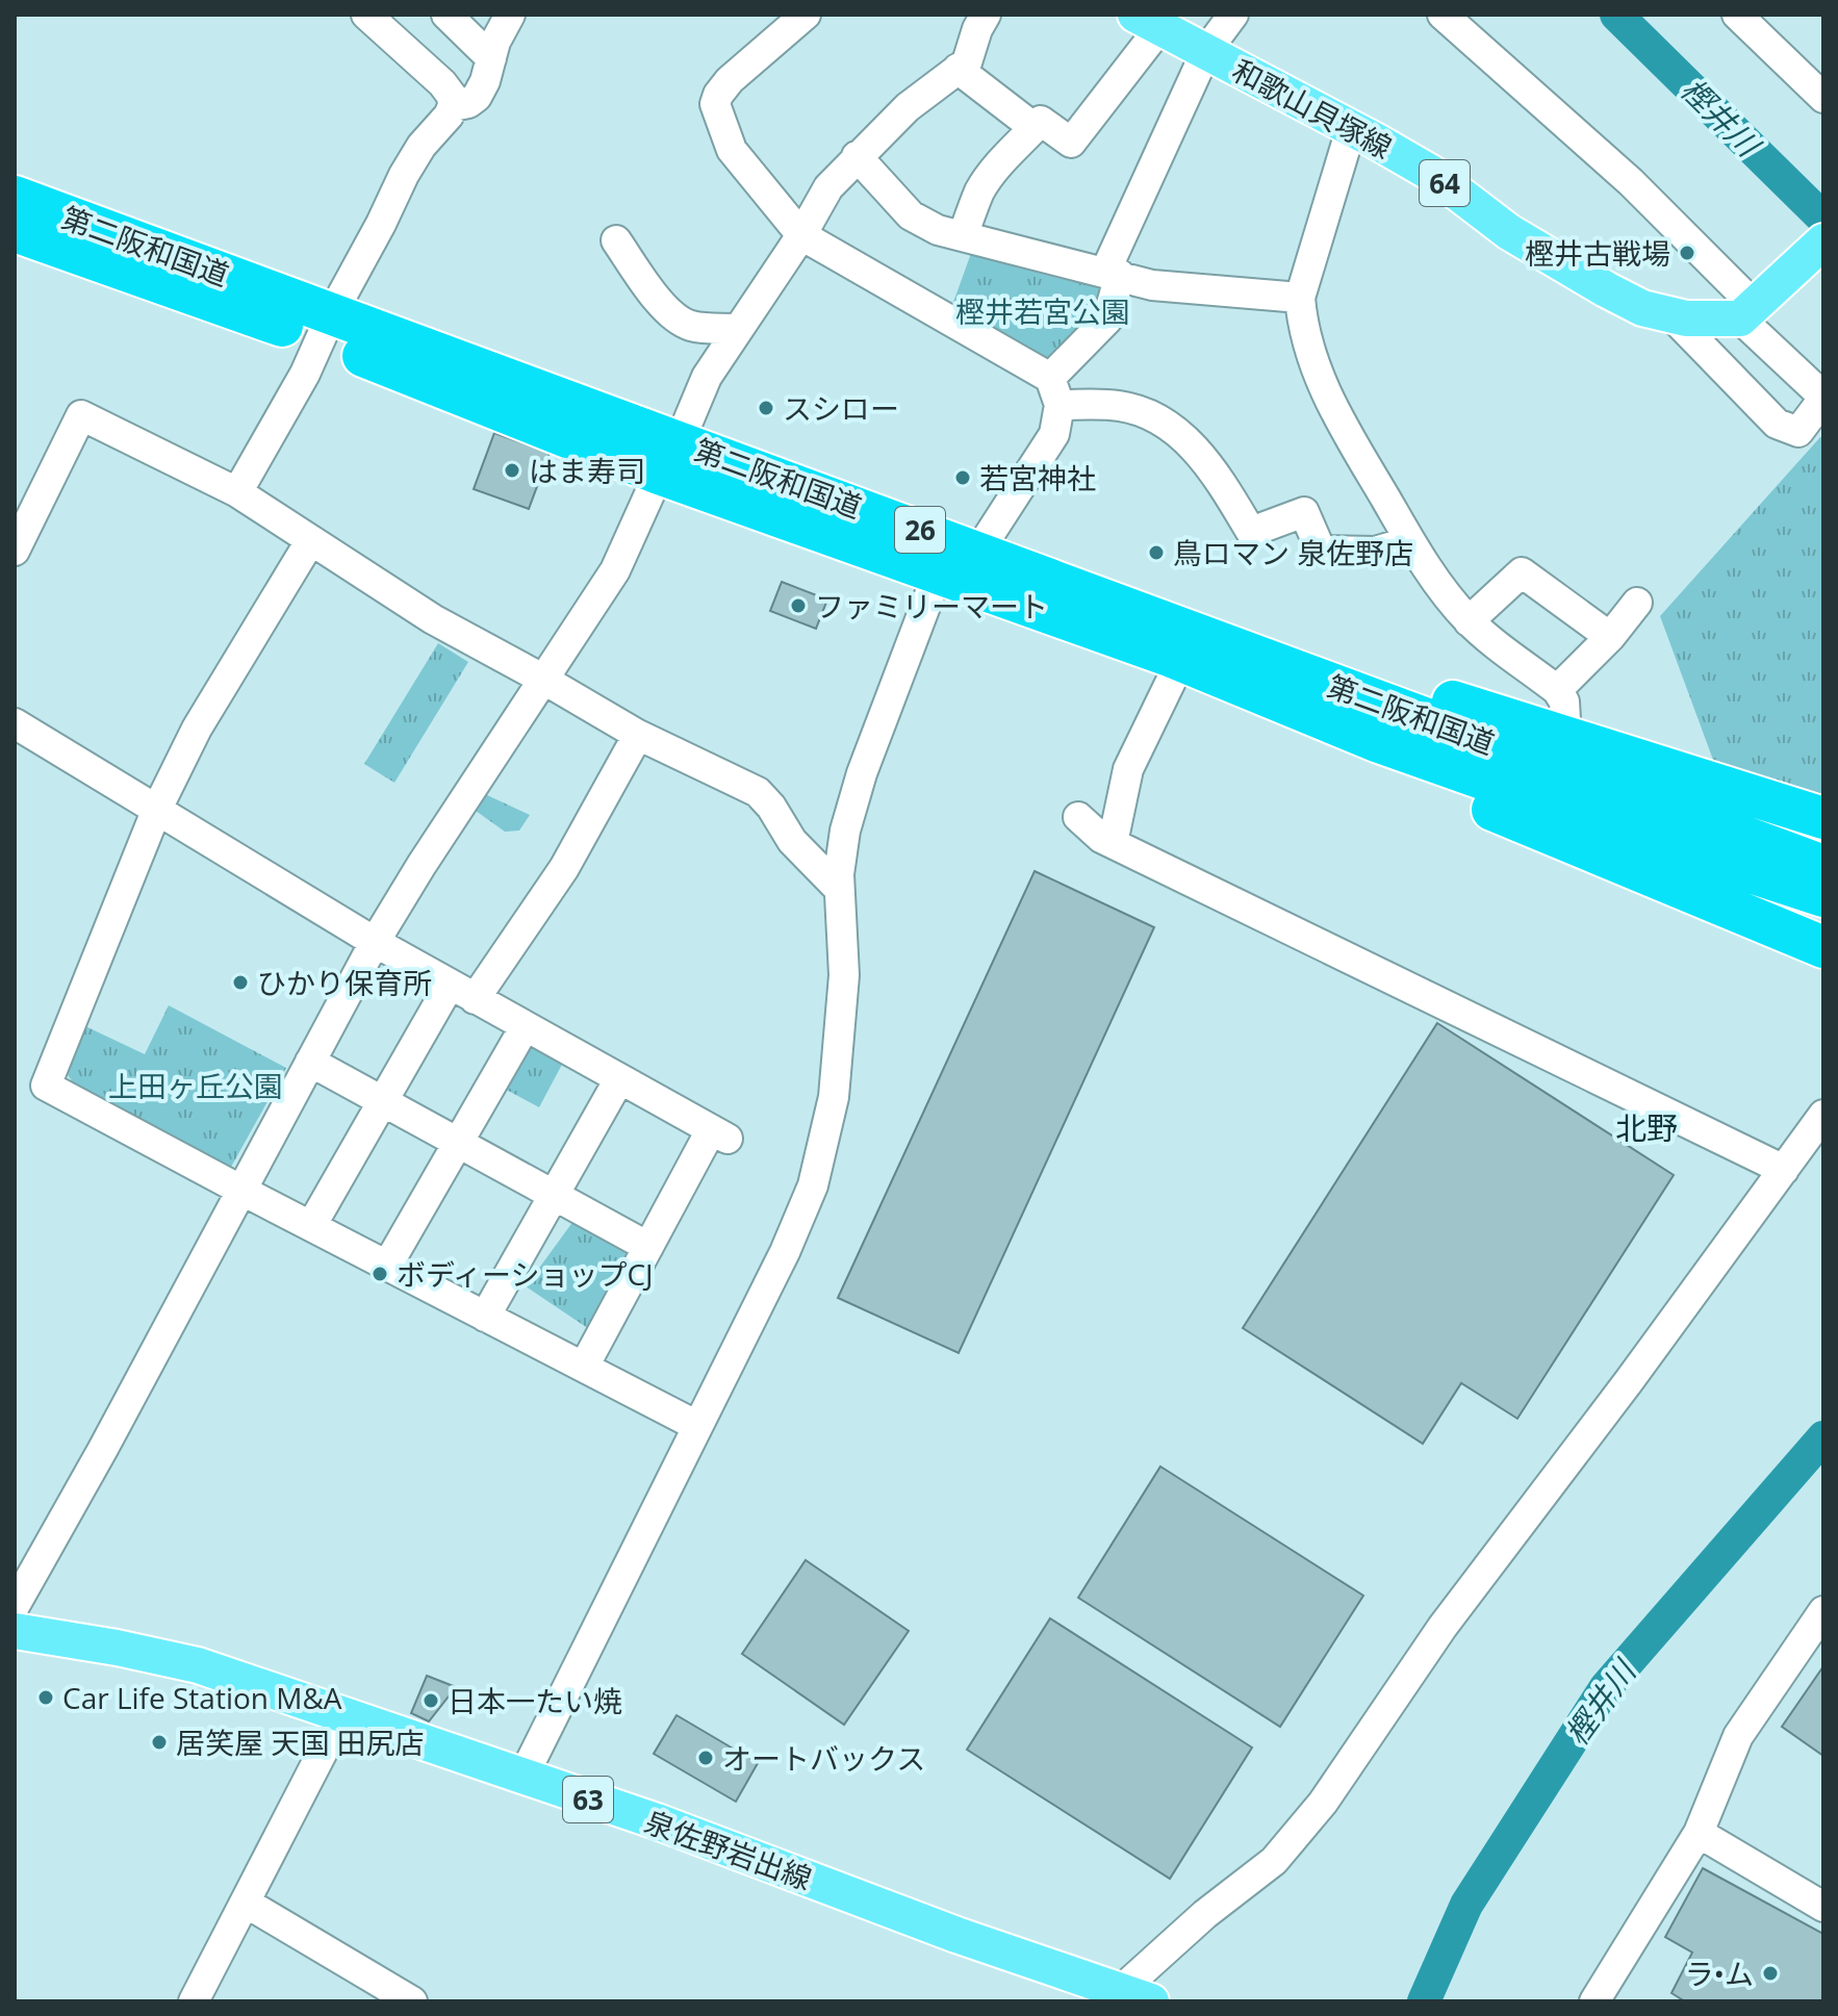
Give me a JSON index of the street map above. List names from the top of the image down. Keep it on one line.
{"streets":{"highway":["第二阪和国道","26"],"main road":["和歌山貝塚線","64","63","泉佐野岩出線"]},"districts":["北野"],"water":["樫井川"],"parks":["樫井若宮公園","上田ヶ丘公園"],"places":["樫井古戦場","スシロー","はま寿司","若宮神社","鳥ロマン 泉佐野店","ファミリーマート","ひかり保育所","ボディーショップCJ","Car Life Station M&A","日本一たい焼","居笑屋 天国 田尻店","オートバックス","ラ•ム"]}
